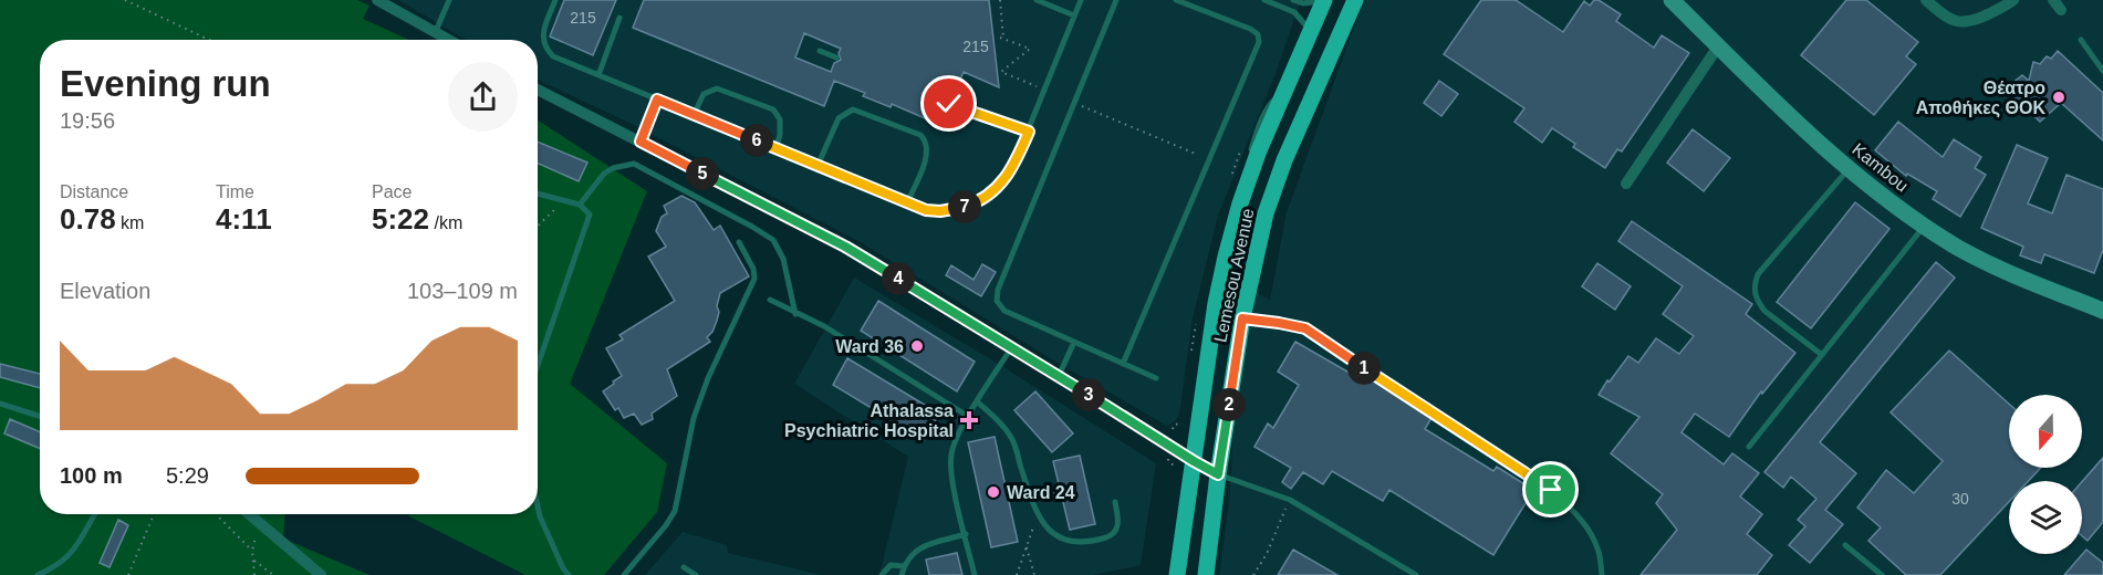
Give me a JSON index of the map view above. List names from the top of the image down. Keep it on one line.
{"streets":{"main road":["Lemesou Avenue"],"street":["Kambou"]},"places":{"other":["Θέατρο Αποθήκες ΘΟΚ","Ward 36","Ward 24"],"health":["Athalassa Psychiatric Hospital"]},"house_numbers":["215","215","30"],"north":"bottom","page":{"heading":["Evening run","19:56"],"pins":["6","5","7","4","1","3","2"],"stats":[["Distance","0.78 km"],["Time","4:11"],["Pace","5:22 /km"]],"chart":["Elevation","103–109 m"],"list":[{"name":"100 m","note":"5:29"}]}}
